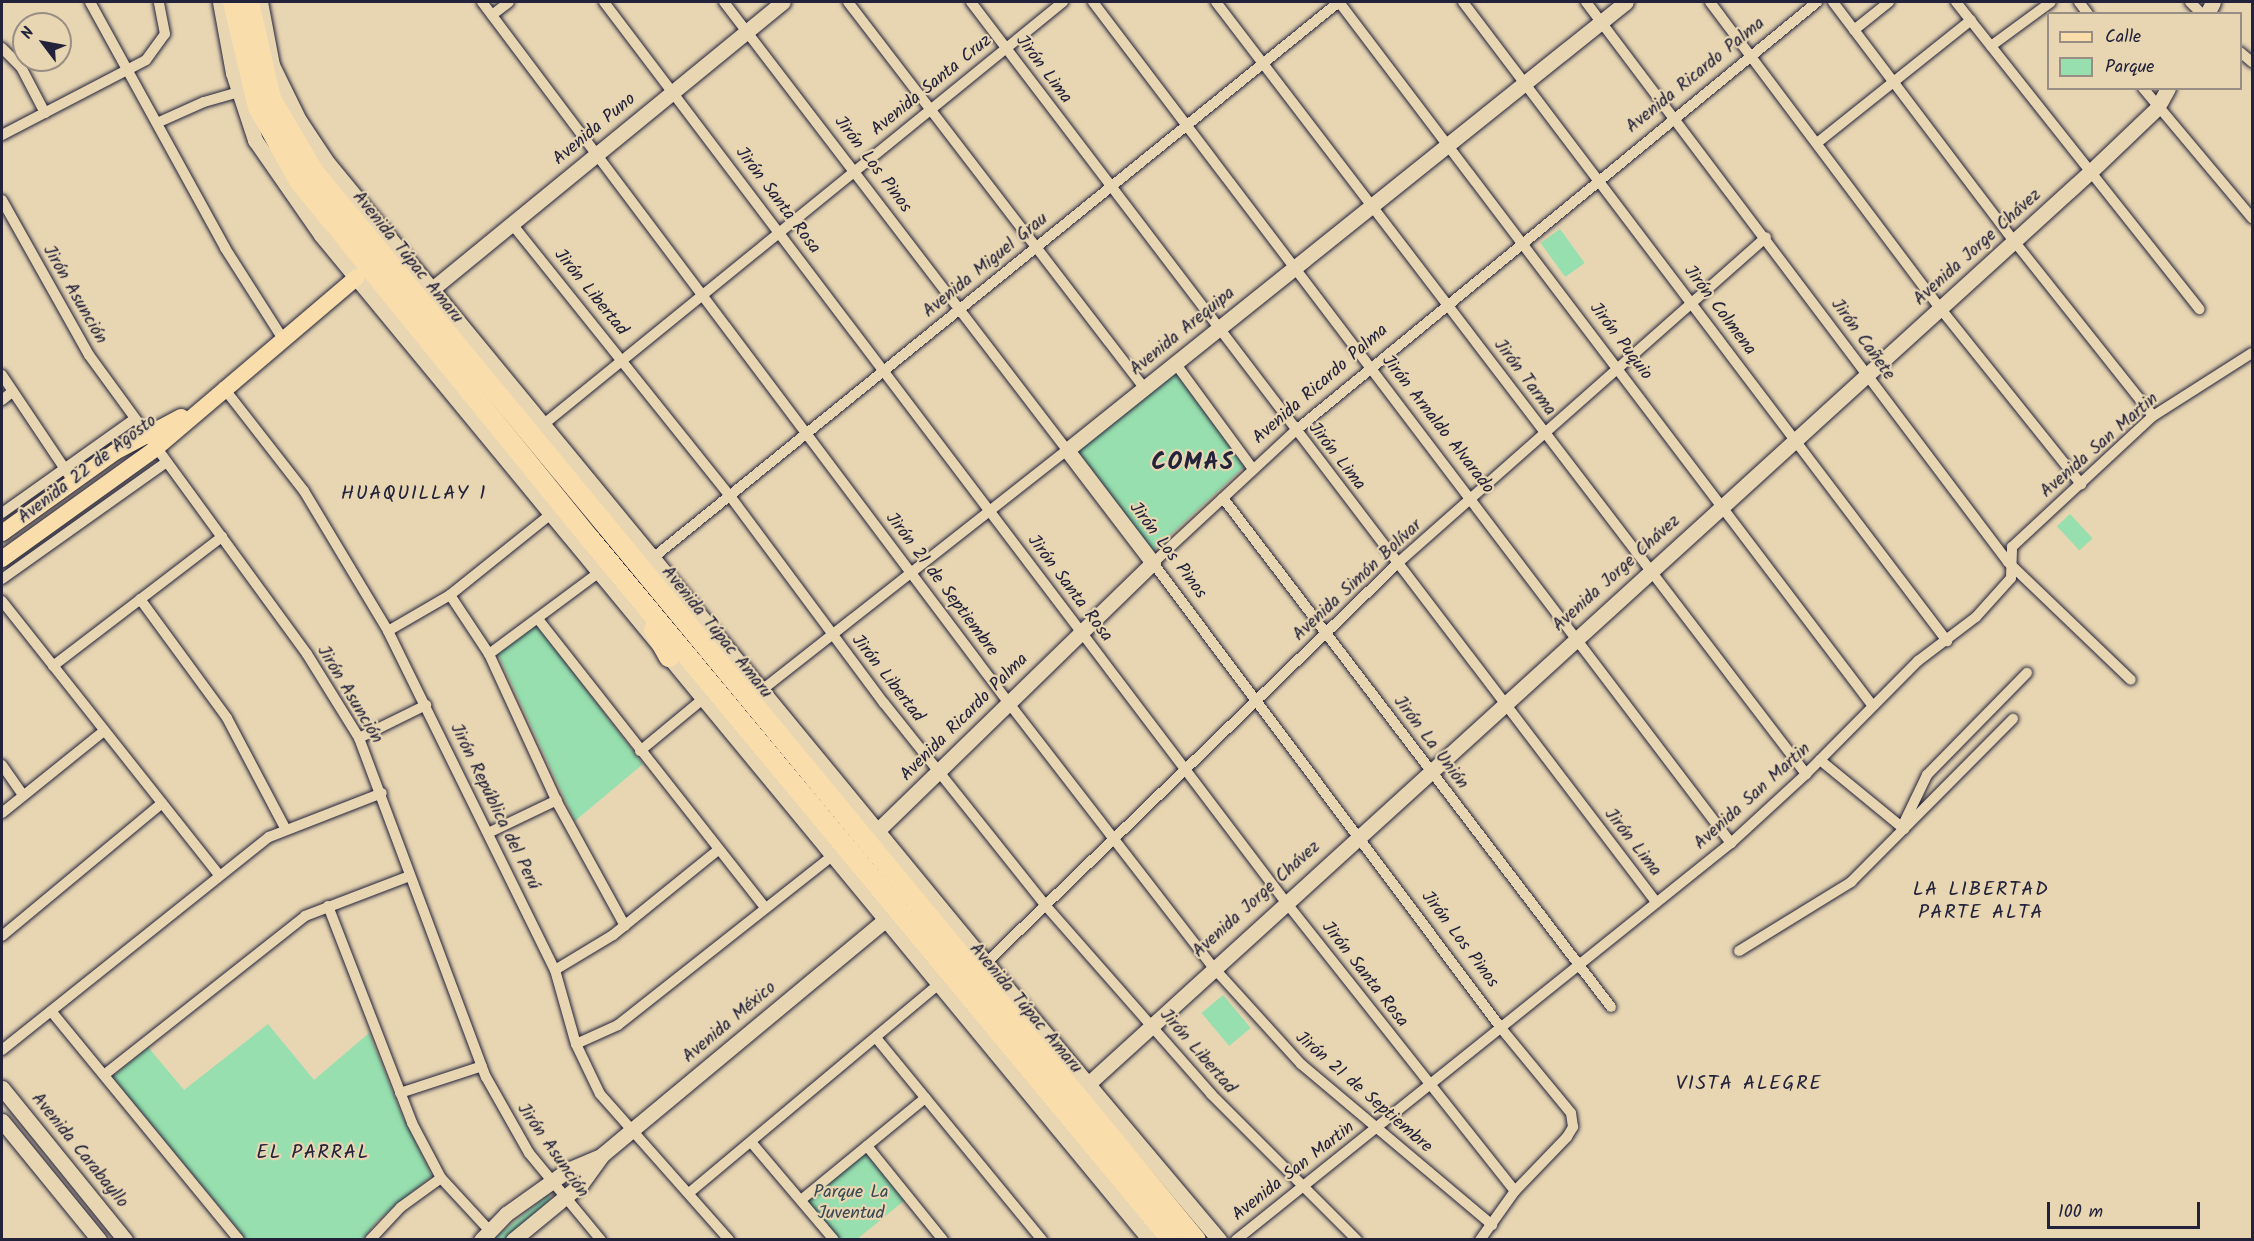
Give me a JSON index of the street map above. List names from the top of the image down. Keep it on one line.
{"streets":{"highway":["Avenida Túpac Amaru"],"main road":["Avenida Ricardo Palma","Avenida Puno","Jirón Los Pinos","Avenida Jorge Chávez","Avenida Arequipa","Avenida 22 de Agosto","Avenida México","Avenida Carabayllo"],"street":["Jirón Lima","Avenida Santa Cruz","Jirón Santa Rosa","Avenida Miguel Grau","Jirón Libertad","Jirón Asunción","Jirón Colmena","Jirón Cañete","Jirón Puquio","Jirón Tarma","Jirón Arnaldo Alvarado","Avenida San Martin","Avenida Simón Bolívar","Jirón 21 de Septiembre","Jirón La Unión","Jirón República del Perú"]},"crossings":[["Jirón Lima","Avenida Ricardo Palma"],["Jirón Lima","Avenida Santa Cruz"],["Jirón Lima","Avenida Jorge Chávez"],["Jirón Lima","Avenida Miguel Grau"],["Jirón Lima","Avenida Arequipa"],["Jirón Lima","Avenida San Martin"],["Jirón Lima","Avenida Simón Bolívar"],["Avenida Ricardo Palma","Jirón Los Pinos"],["Avenida Ricardo Palma","Jirón Santa Rosa"],["Avenida Ricardo Palma","Avenida Túpac Amaru"],["Avenida Ricardo Palma","Jirón Libertad"],["Avenida Ricardo Palma","Jirón Colmena"],["Avenida Ricardo Palma","Jirón Cañete"],["Avenida Ricardo Palma","Jirón Puquio"],["Avenida Ricardo Palma","Jirón Tarma"],["Avenida Ricardo Palma","Jirón Arnaldo Alvarado"],["Avenida Ricardo Palma","Jirón 21 de Septiembre"],["Avenida Ricardo Palma","Jirón La Unión"],["Avenida Santa Cruz","Jirón Los Pinos"],["Avenida Santa Cruz","Jirón Santa Rosa"],["Avenida Santa Cruz","Avenida Túpac Amaru"],["Avenida Santa Cruz","Jirón Libertad"],["Avenida Santa Cruz","Jirón 21 de Septiembre"],["Avenida Puno","Jirón Los Pinos"],["Avenida Puno","Jirón Santa Rosa"],["Avenida Puno","Avenida Túpac Amaru"],["Avenida Puno","Jirón Libertad"],["Avenida Puno","Jirón 21 de Septiembre"],["Jirón Los Pinos","Jirón Santa Rosa"],["Jirón Los Pinos","Avenida Jorge Chávez"],["Jirón Los Pinos","Avenida Miguel Grau"],["Jirón Los Pinos","Avenida Arequipa"],["Jirón Los Pinos","Avenida San Martin"],["Jirón Los Pinos","Avenida Simón Bolívar"],["Jirón Santa Rosa","Avenida Jorge Chávez"],["Jirón Santa Rosa","Avenida Miguel Grau"],["Jirón Santa Rosa","Avenida Arequipa"],["Jirón Santa Rosa","Avenida San Martin"],["Jirón Santa Rosa","Avenida Simón Bolívar"],["Avenida Jorge Chávez","Avenida Túpac Amaru"],["Avenida Jorge Chávez","Jirón Libertad"],["Avenida Jorge Chávez","Jirón Colmena"],["Avenida Jorge Chávez","Jirón Cañete"],["Avenida Jorge Chávez","Jirón Puquio"],["Avenida Jorge Chávez","Jirón Tarma"],["Avenida Jorge Chávez","Jirón Arnaldo Alvarado"],["Avenida Jorge Chávez","Jirón 21 de Septiembre"],["Avenida Jorge Chávez","Jirón La Unión"],["Avenida Túpac Amaru","Avenida Miguel Grau"],["Avenida Túpac Amaru","Avenida Arequipa"],["Avenida Túpac Amaru","Avenida Simón Bolívar"],["Avenida Miguel Grau","Jirón Libertad"],["Avenida Miguel Grau","Jirón Puquio"],["Avenida Miguel Grau","Jirón Tarma"],["Avenida Miguel Grau","Jirón Arnaldo Alvarado"],["Avenida Miguel Grau","Jirón 21 de Septiembre"],["Jirón Libertad","Avenida Arequipa"],["Jirón Libertad","Avenida San Martin"],["Jirón Libertad","Avenida Simón Bolívar"],["Jirón Asunción","Avenida 22 de Agosto"],["Jirón Asunción","Avenida México"],["Jirón Colmena","Avenida Arequipa"],["Jirón Colmena","Avenida San Martin"],["Jirón Colmena","Avenida Simón Bolívar"],["Avenida Arequipa","Jirón Cañete"],["Avenida Arequipa","Jirón Puquio"],["Avenida Arequipa","Jirón Tarma"],["Avenida Arequipa","Jirón Arnaldo Alvarado"],["Avenida Arequipa","Jirón 21 de Septiembre"],["Jirón Cañete","Avenida San Martin"],["Jirón Cañete","Avenida Simón Bolívar"],["Jirón Puquio","Avenida San Martin"],["Jirón Puquio","Avenida Simón Bolívar"],["Jirón Tarma","Avenida San Martin"],["Jirón Tarma","Avenida Simón Bolívar"],["Jirón Arnaldo Alvarado","Avenida San Martin"],["Jirón Arnaldo Alvarado","Avenida Simón Bolívar"],["Avenida San Martin","Jirón 21 de Septiembre"],["Avenida San Martin","Jirón La Unión"],["Avenida 22 de Agosto","Jirón República del Perú"],["Avenida Simón Bolívar","Jirón 21 de Septiembre"],["Avenida Simón Bolívar","Jirón La Unión"],["Jirón República del Perú","Avenida México"]],"districts":["COMAS","HUAQUILLAY 1","LA LIBERTAD PARTE ALTA","VISTA ALEGRE","EL PARRAL"],"parks":["Parque La Juventud"],"legend":["Calle","Parque"],"scale_bar":"100 m","north":"top left"}
